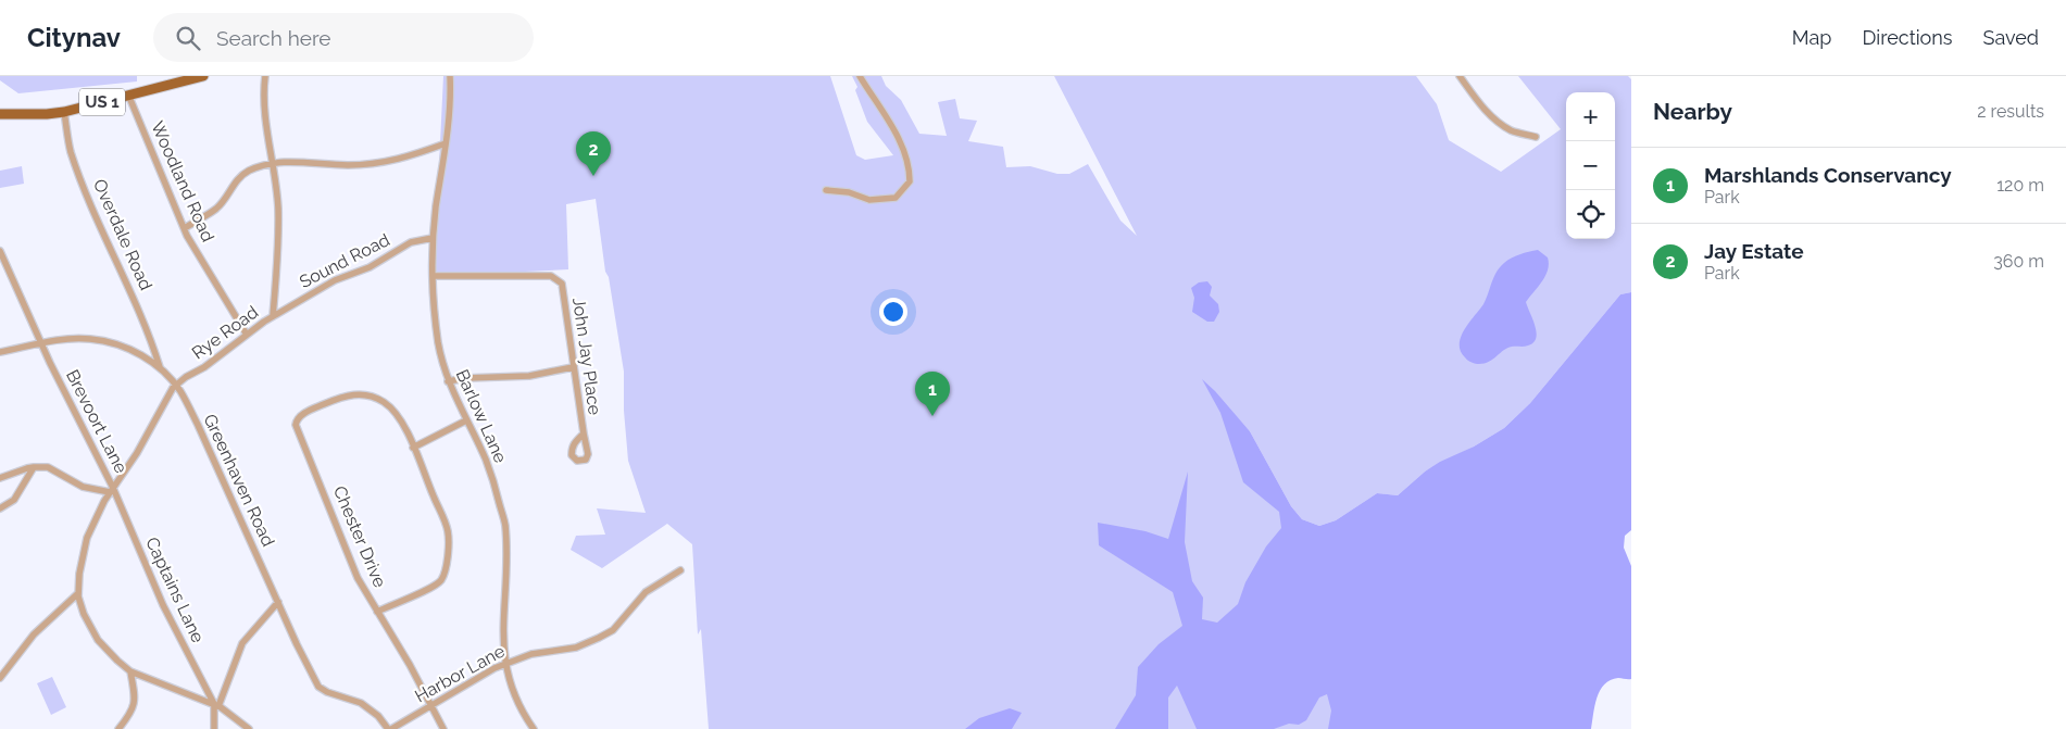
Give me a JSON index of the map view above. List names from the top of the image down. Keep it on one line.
{"streets":{"main road":["US 1"],"street":["Woodland Road","Overdale Road","Sound Road","Rye Road","John Jay Place","Barlow Lane","Brevoort Lane","Greenhaven Road","Chester Drive","Captains Lane","Harbor Lane"]},"crossings":[["US 1","Woodland Road"],["US 1","Overdale Road"],["Woodland Road","Rye Road"],["Overdale Road","Greenhaven Road"],["Sound Road","Rye Road"],["Sound Road","Barlow Lane"],["Rye Road","Brevoort Lane"],["Rye Road","Greenhaven Road"],["Rye Road","Captains Lane"],["John Jay Place","Barlow Lane"],["Barlow Lane","Harbor Lane"],["Brevoort Lane","Greenhaven Road"],["Brevoort Lane","Captains Lane"],["Greenhaven Road","Harbor Lane"],["Chester Drive","Harbor Lane"]],"page":{"header":"Citynav","search":"Search here","nav":["Map","Directions","Saved"],"heading":["Nearby","2 results"],"map_buttons":["+","−"],"pins":["2","1"],"list":[{"mark":"1","name":"Marshlands Conservancy","note":"Park","value":"120 m"},{"mark":"2","name":"Jay Estate","note":"Park","value":"360 m"}]}}
